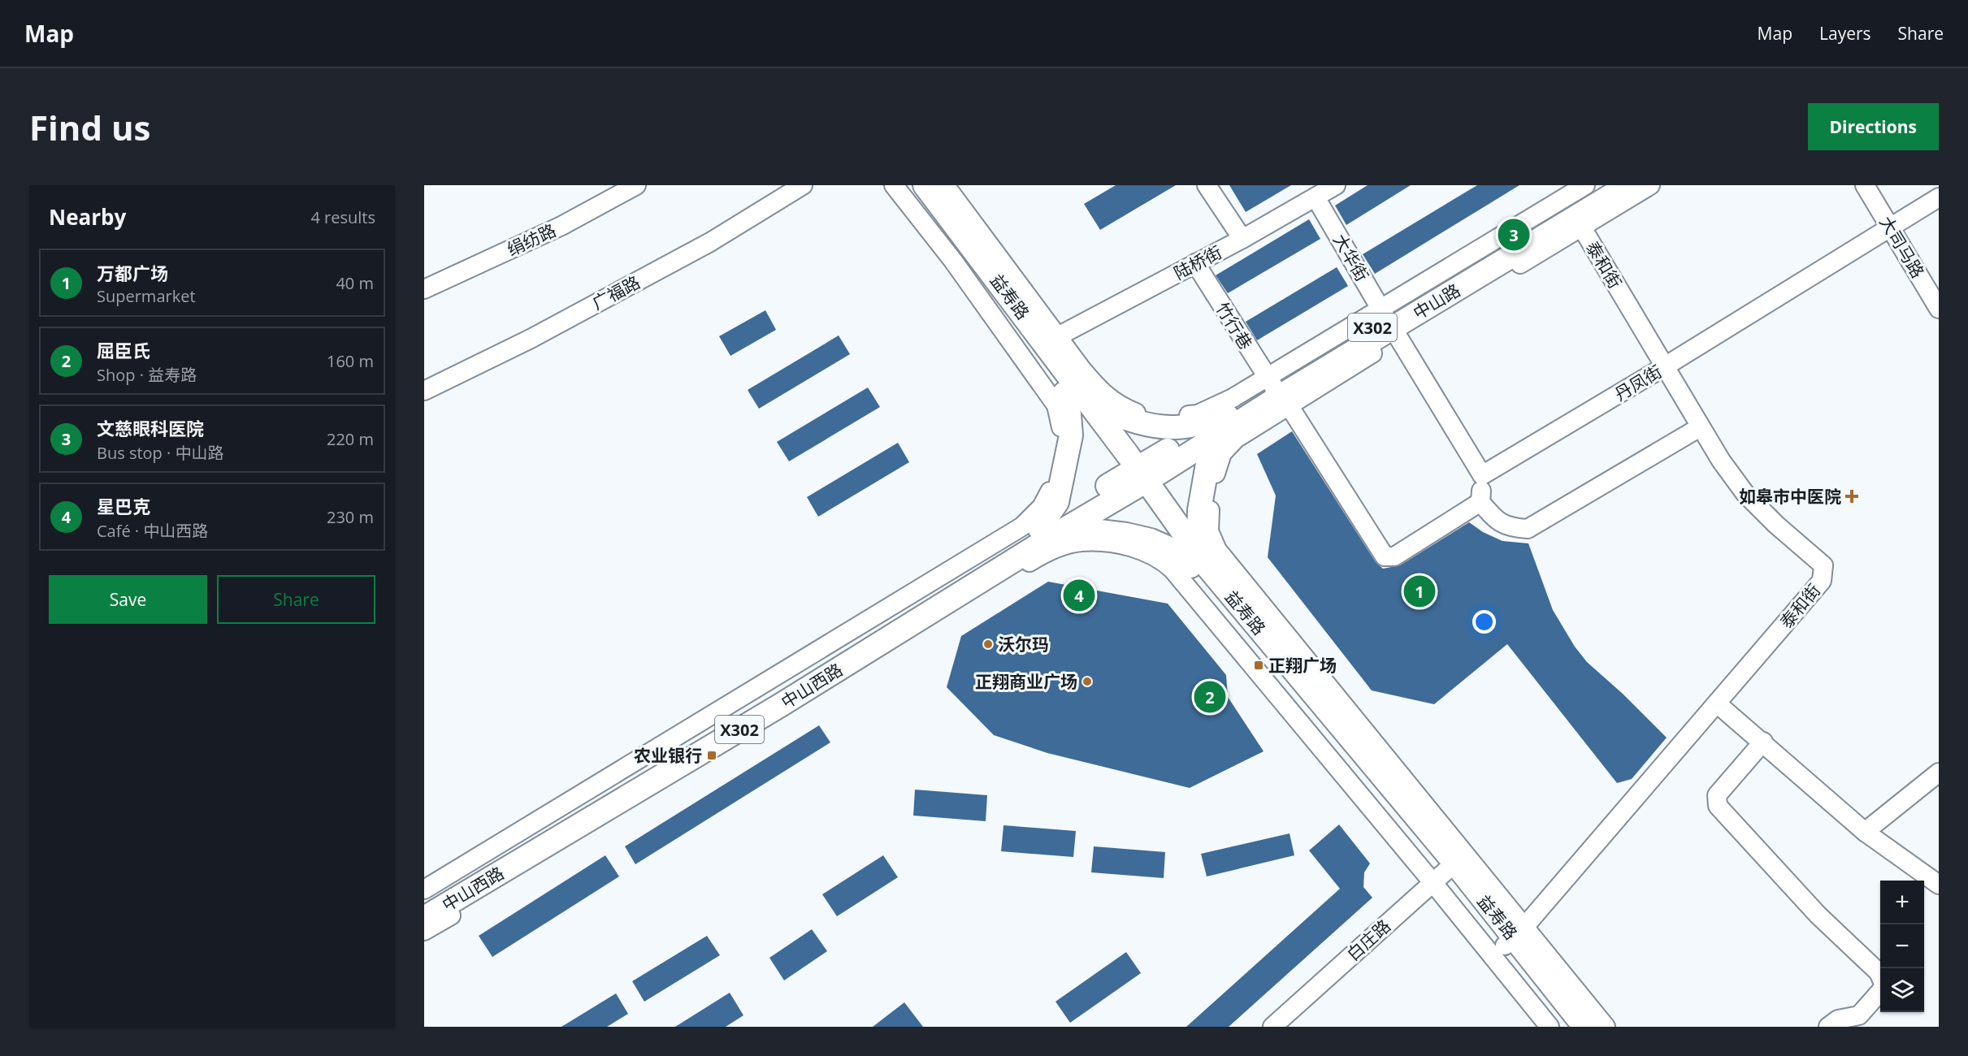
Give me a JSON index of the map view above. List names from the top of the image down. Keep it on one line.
{"streets":{"main road":["益寿路","中山路","X302","中山西路"],"street":["绢纺路","大司马路","大华街","陆桥街","泰和街","广福路","竹行巷","丹凤街","白庄路"]},"crossings":[["大司马路","丹凤街"],["大华街","陆桥街"],["大华街","中山路"],["陆桥街","竹行巷"],["泰和街","益寿路"],["泰和街","中山路"],["泰和街","丹凤街"],["益寿路","中山路"],["益寿路","中山西路"],["益寿路","白庄路"],["中山路","竹行巷"],["中山路","中山西路"]],"places":{"health":["如皋市中医院"],"other":["沃尔玛","正翔商业广场"],"transit":["正翔广场","农业银行"]},"page":{"header":"Map","nav":["Map","Layers","Share"],"buttons":["Directions",["Save","Share"]],"title":"Find us","heading":["Nearby","4 results"],"pins":["3","1","4","2"],"list":[{"mark":"1","name":"万都广场","note":"Supermarket","value":"40 m"},{"mark":"2","name":"屈臣氏","note":"Shop · 益寿路","value":"160 m"},{"mark":"3","name":"文慈眼科医院","note":"Bus stop · 中山路","value":"220 m"},{"mark":"4","name":"星巴克","note":"Café · 中山西路","value":"230 m"}],"map_buttons":["+","−"]}}
